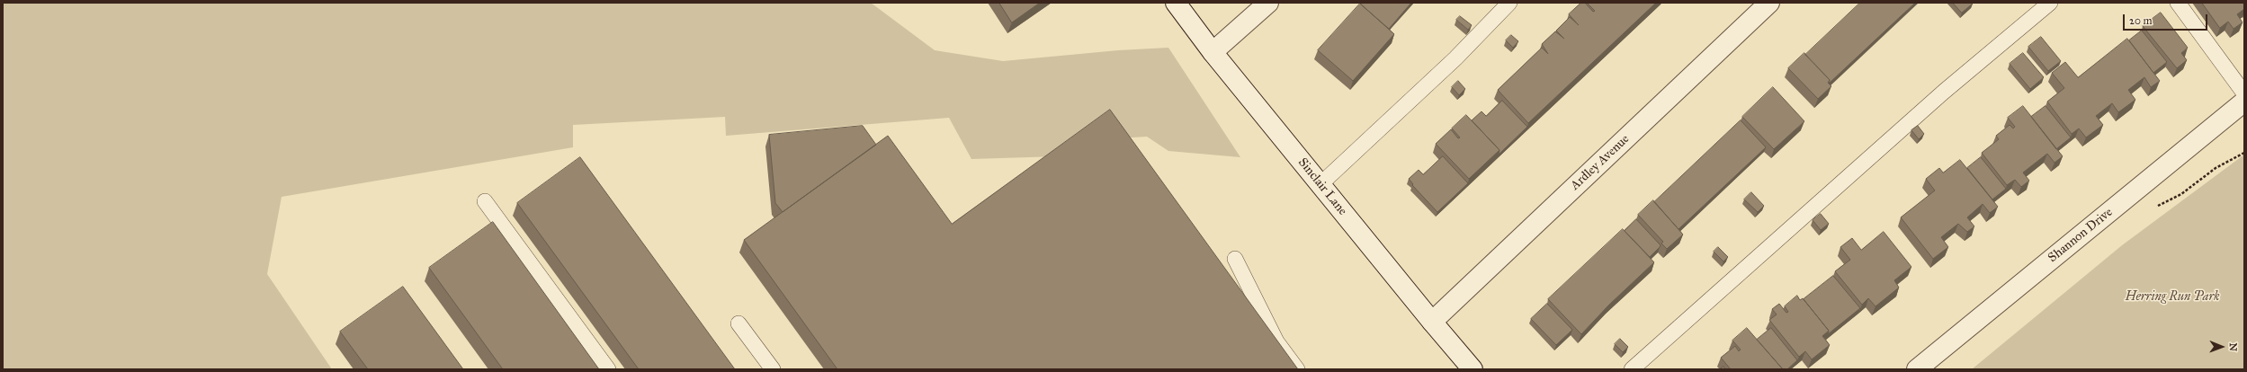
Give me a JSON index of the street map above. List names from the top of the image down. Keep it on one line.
{"streets":{"street":["Ardley Avenue","Sinclair Lane","Shannon Drive"]},"crossings":[["Ardley Avenue","Sinclair Lane"]],"parks":["Herring Run Park"],"scale_bar":"20 m","north":"right"}
